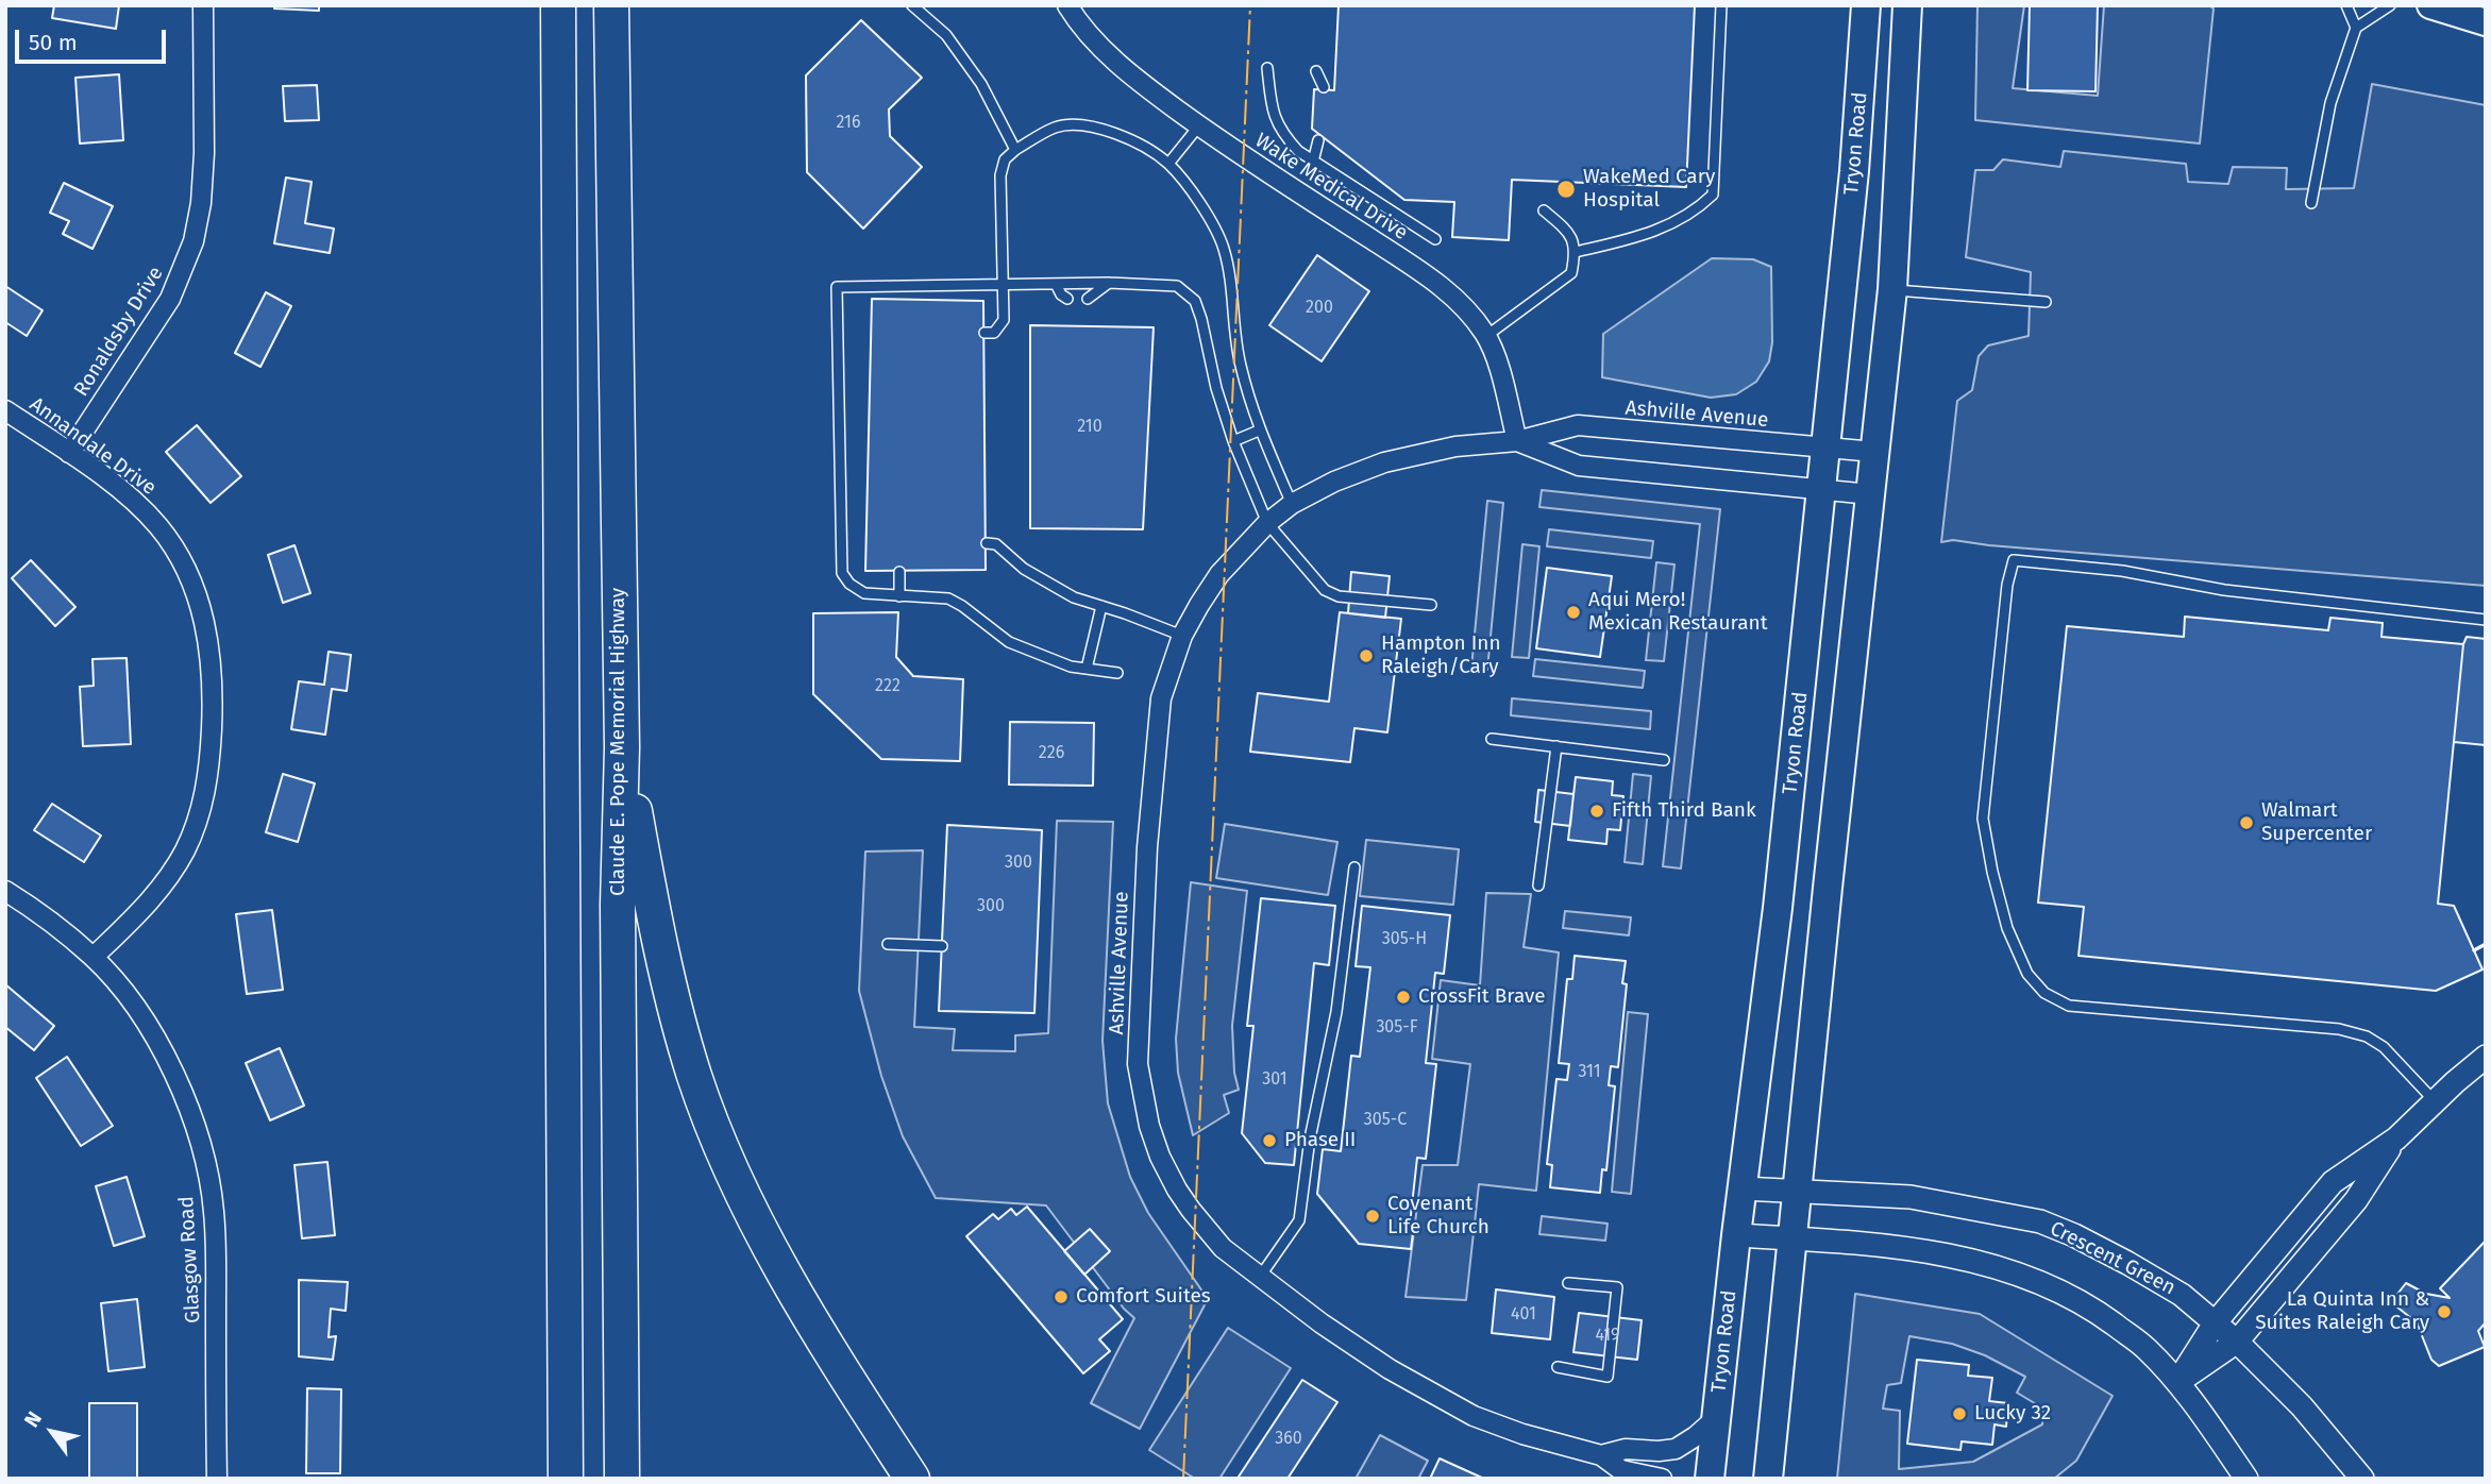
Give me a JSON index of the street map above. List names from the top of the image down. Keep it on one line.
{"streets":{"highway":["Claude E. Pope Memorial Highway"],"main road":["Tryon Road"],"street":["Wake Medical Drive","Ronaldsby Drive","Ashville Avenue","Annandale Drive","Crescent Green","Glasgow Road"]},"crossings":[["Tryon Road","Ashville Avenue"],["Tryon Road","Crescent Green"],["Wake Medical Drive","Ashville Avenue"],["Ronaldsby Drive","Annandale Drive"],["Annandale Drive","Glasgow Road"]],"places":["WakeMed Cary Hospital","Aqui Mero! Mexican Restaurant","Hampton Inn Raleigh/Cary","Fifth Third Bank","Walmart Supercenter","CrossFit Brave","Phase II","Covenant Life Church","Comfort Suites","La Quinta Inn & Suites Raleigh Cary","Lucky 32"],"house_numbers":["216","200","210","222","226","300","300","305-H","305-F","311","301","305-C","401","419","360"],"scale_bar":"50 m","north":"top left"}
